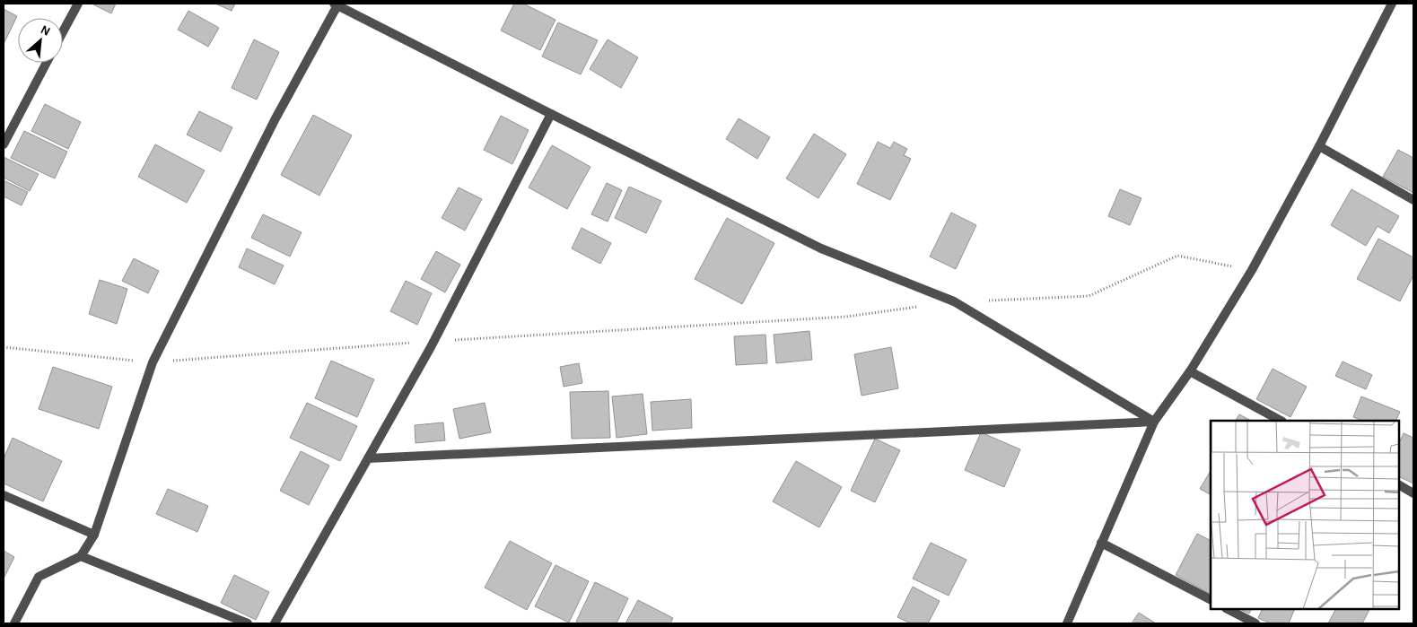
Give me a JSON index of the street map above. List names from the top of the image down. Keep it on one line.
{"north":"top right"}
